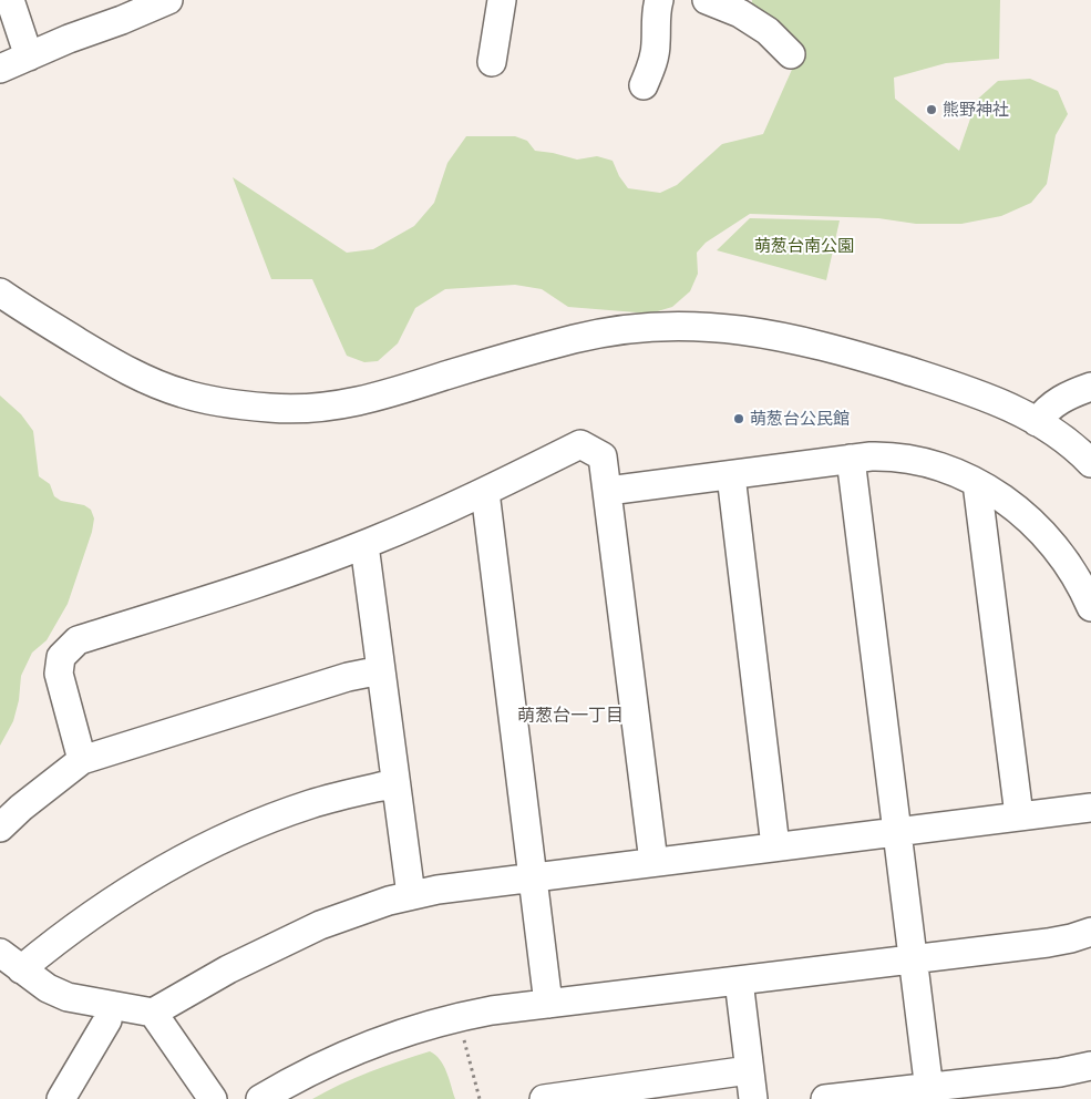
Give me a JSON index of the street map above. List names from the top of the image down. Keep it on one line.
{"districts":["萌葱台一丁目"],"parks":["萌葱台南公園"],"places":["熊野神社","萌葱台公民館"]}
